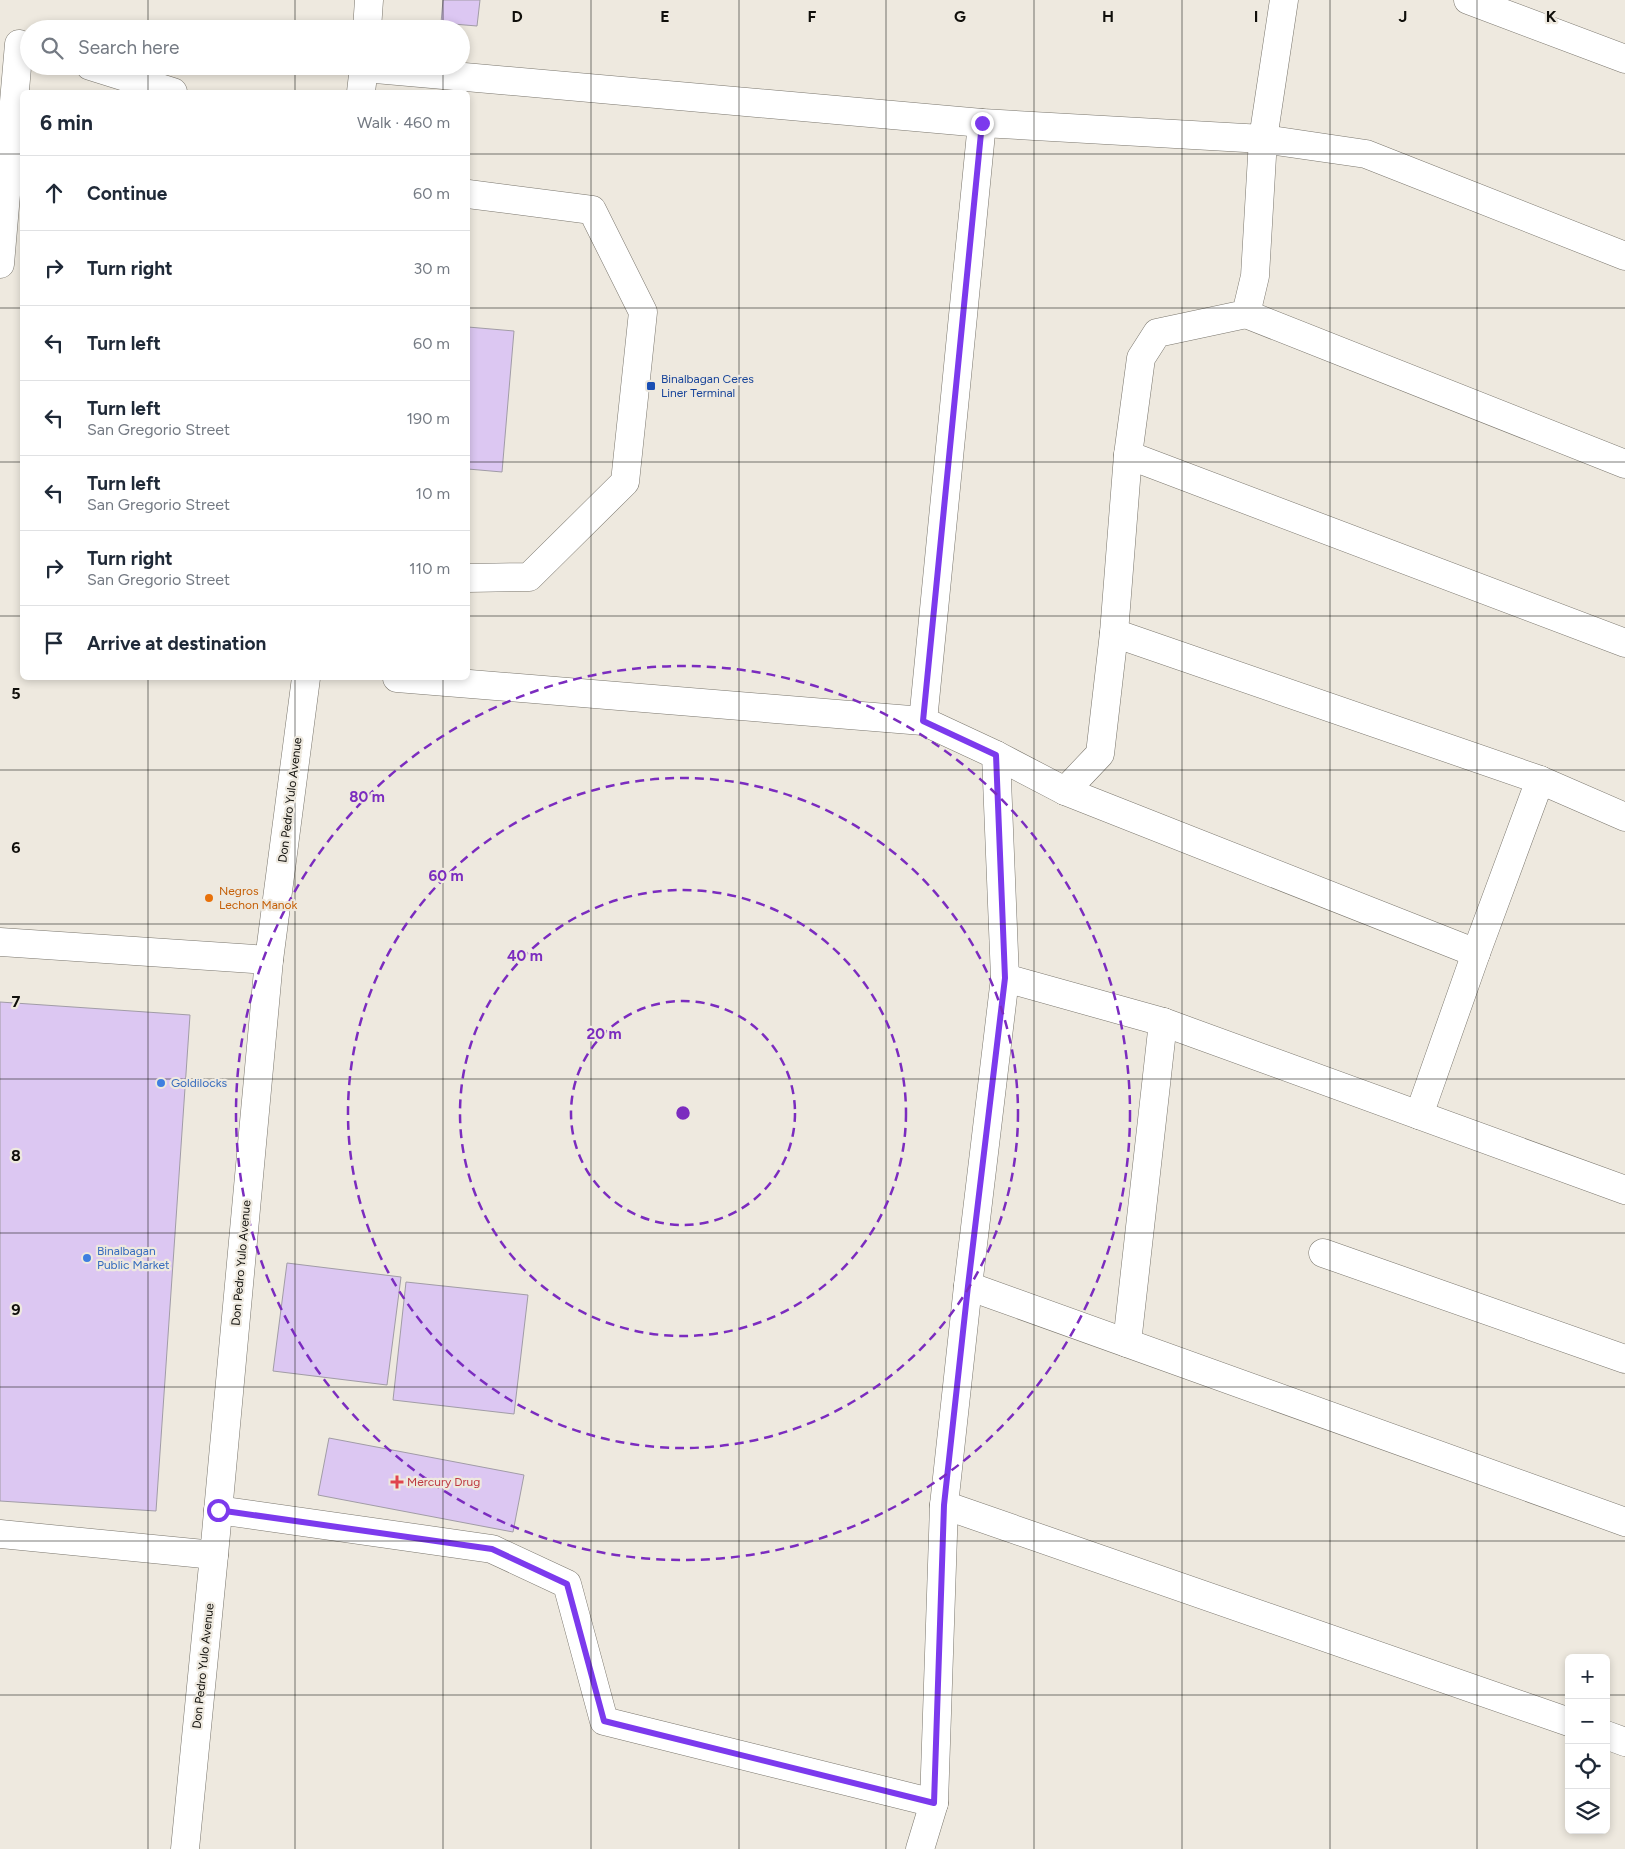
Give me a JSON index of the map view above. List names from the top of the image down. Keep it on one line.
{"streets":{"street":["Don Pedro Yulo Avenue"]},"places":{"transit":["Binalbagan Ceres Liner Terminal"],"other":["Negros Lechon Manok","Goldilocks","Binalbagan Public Market"],"health":["Mercury Drug"]},"page":{"search":"Search here","heading":["6 min","Walk · 460 m"],"list":[["Continue","60 m"],["Turn right","30 m"],["Turn left","60 m"],["Turn left","San Gregorio Street","190 m"],["Turn left","San Gregorio Street","10 m"],["Turn right","San Gregorio Street","110 m"],"Arrive at destination"],"map_buttons":["+","−"]},"grid":{"columns":["D","E","F","G","H","I","J","K"],"rows":["5","6","7","8","9"]},"rings":["80 m","60 m","40 m","20 m"]}
